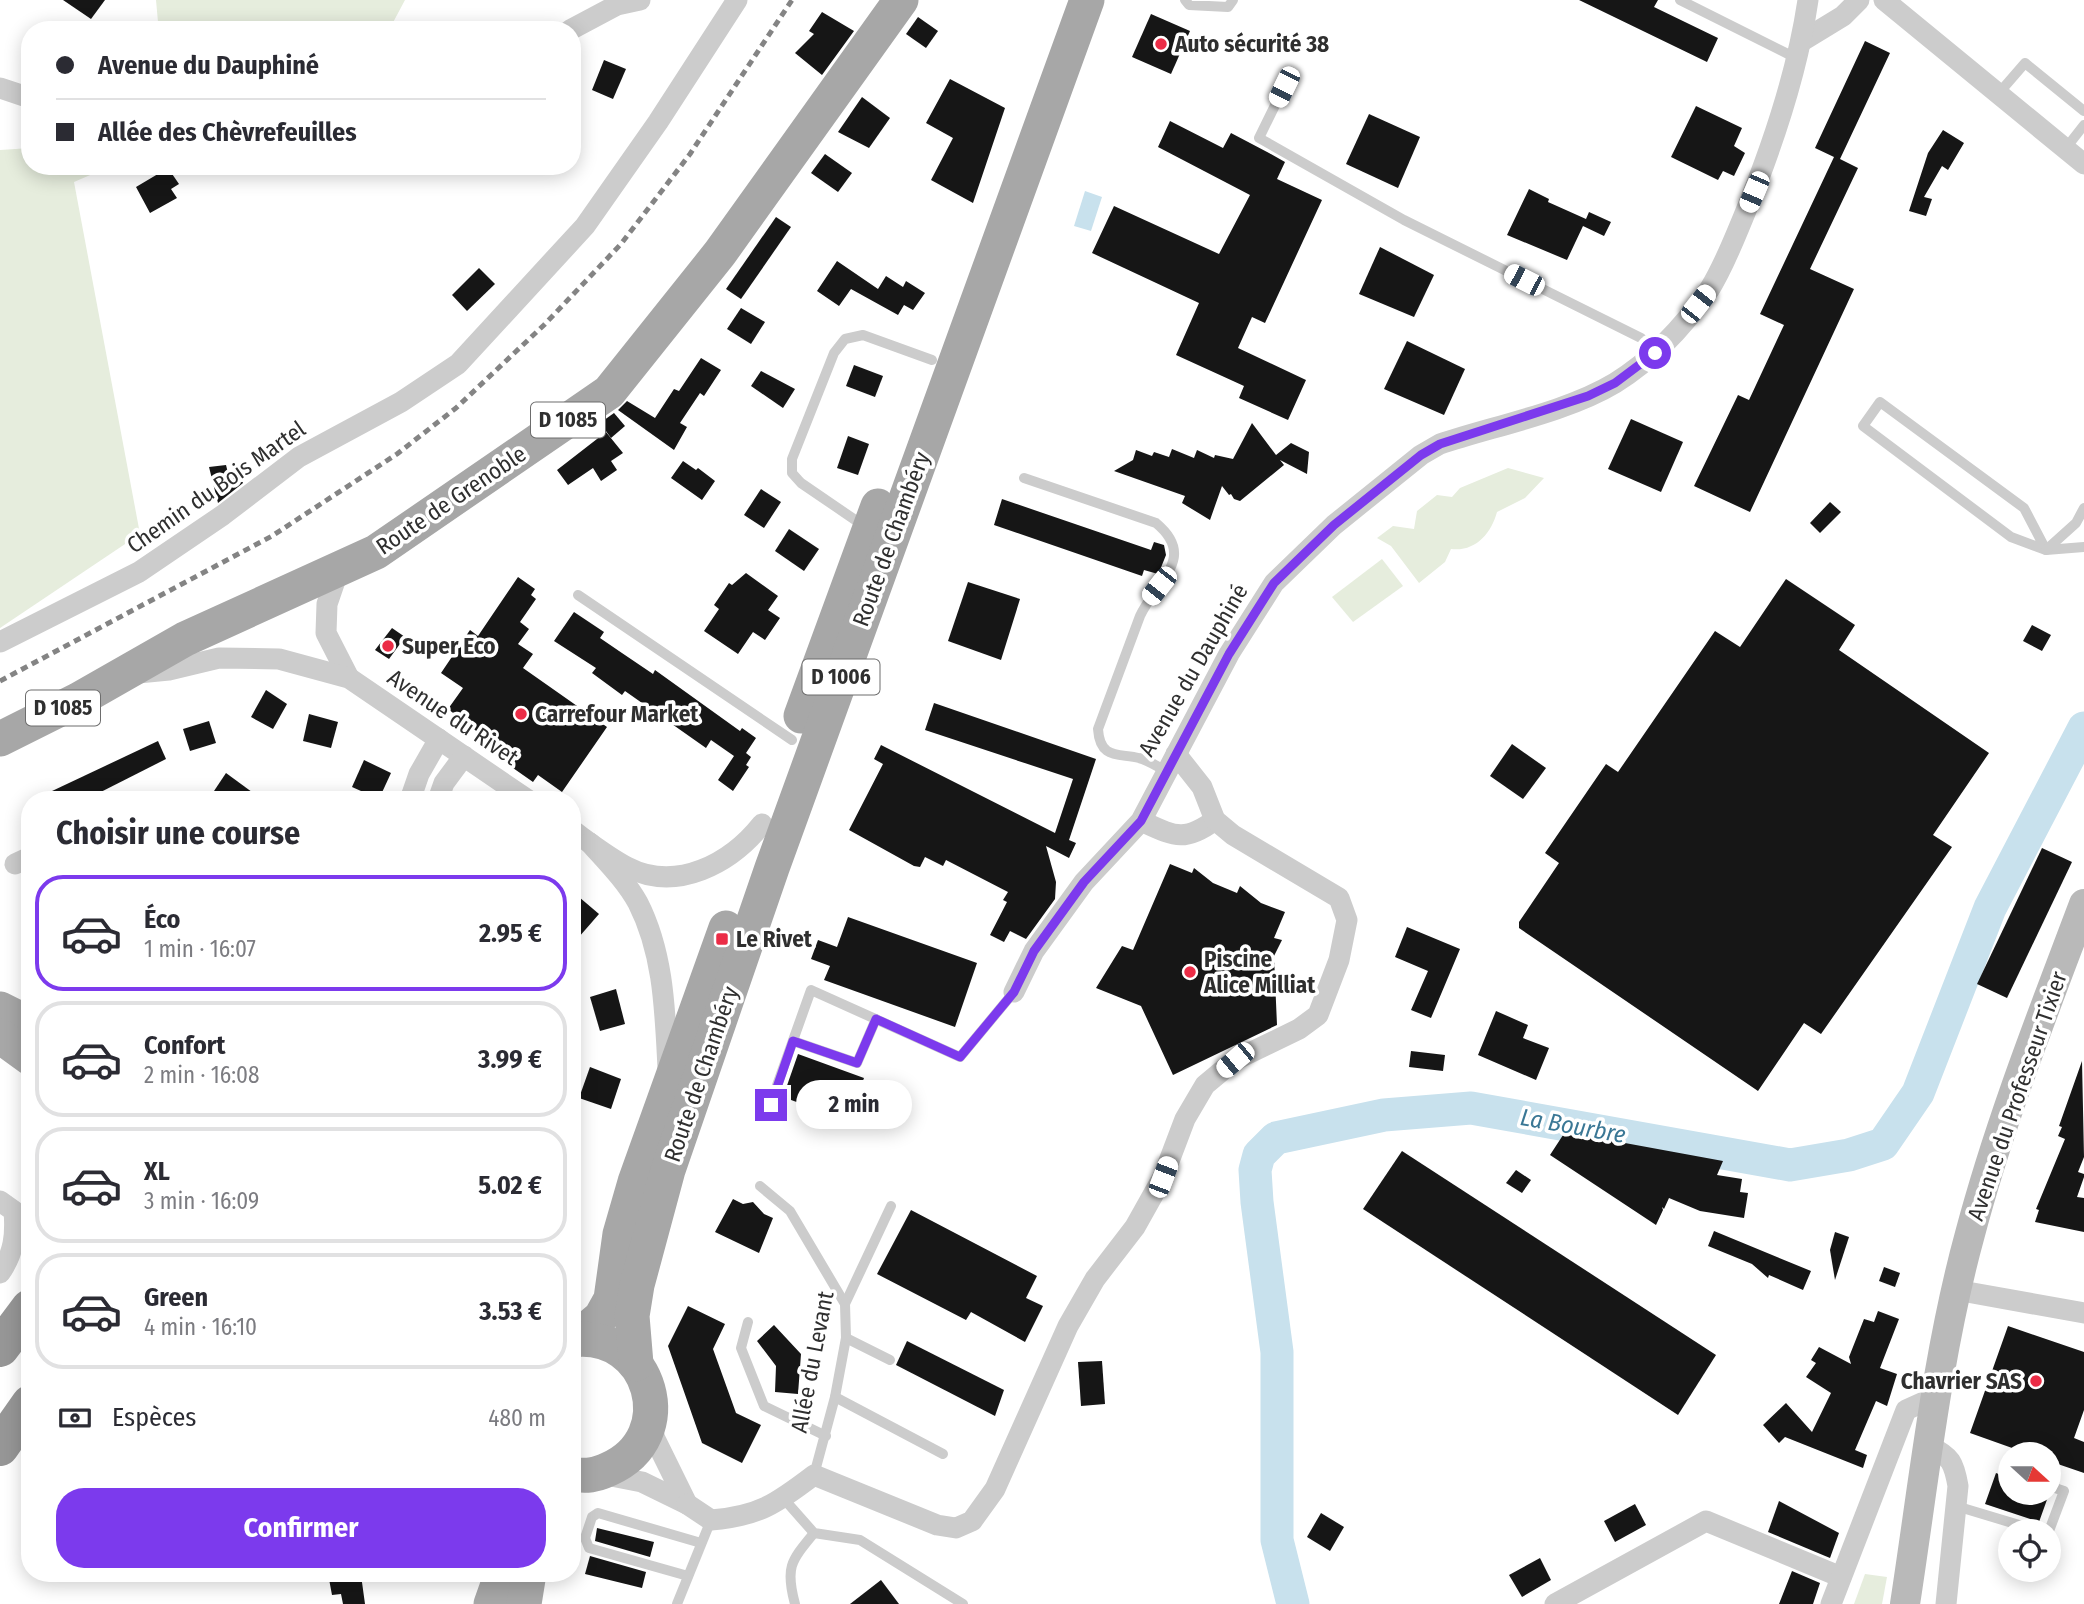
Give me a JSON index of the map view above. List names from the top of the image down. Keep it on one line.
{"streets":{"main road":["D 1085","Route de Grenoble","Route de Chambéry","D 1006","Avenue du Professeur Tixier"],"street":["Chemin du Bois Martel","Avenue du Dauphiné","Avenue du Rivet"],"lane":["Allée du Levant"]},"crossings":[["Route de Grenoble","Avenue du Rivet"]],"water":["La Bourbre"],"places":{"other":["Auto sécurité 38","Super Eco","Carrefour Market","Piscine Alice Milliat","Chavrier SAS"],"transit":["Le Rivet"]},"north":"right","page":{"banner":["Avenue du Dauphiné","Allée des Chèvrefeuilles"],"heading":"Choisir une course","list":[{"name":"Éco","note":"1 min · 16:07","value":"2.95 €"},{"name":"Confort","note":"2 min · 16:08","value":"3.99 €"},{"name":"XL","note":"3 min · 16:09","value":"5.02 €"},{"name":"Green","note":"4 min · 16:10","value":"3.53 €"}],"bubble":"2 min","pay":["Espèces","480 m"],"buttons":"Confirmer"}}
